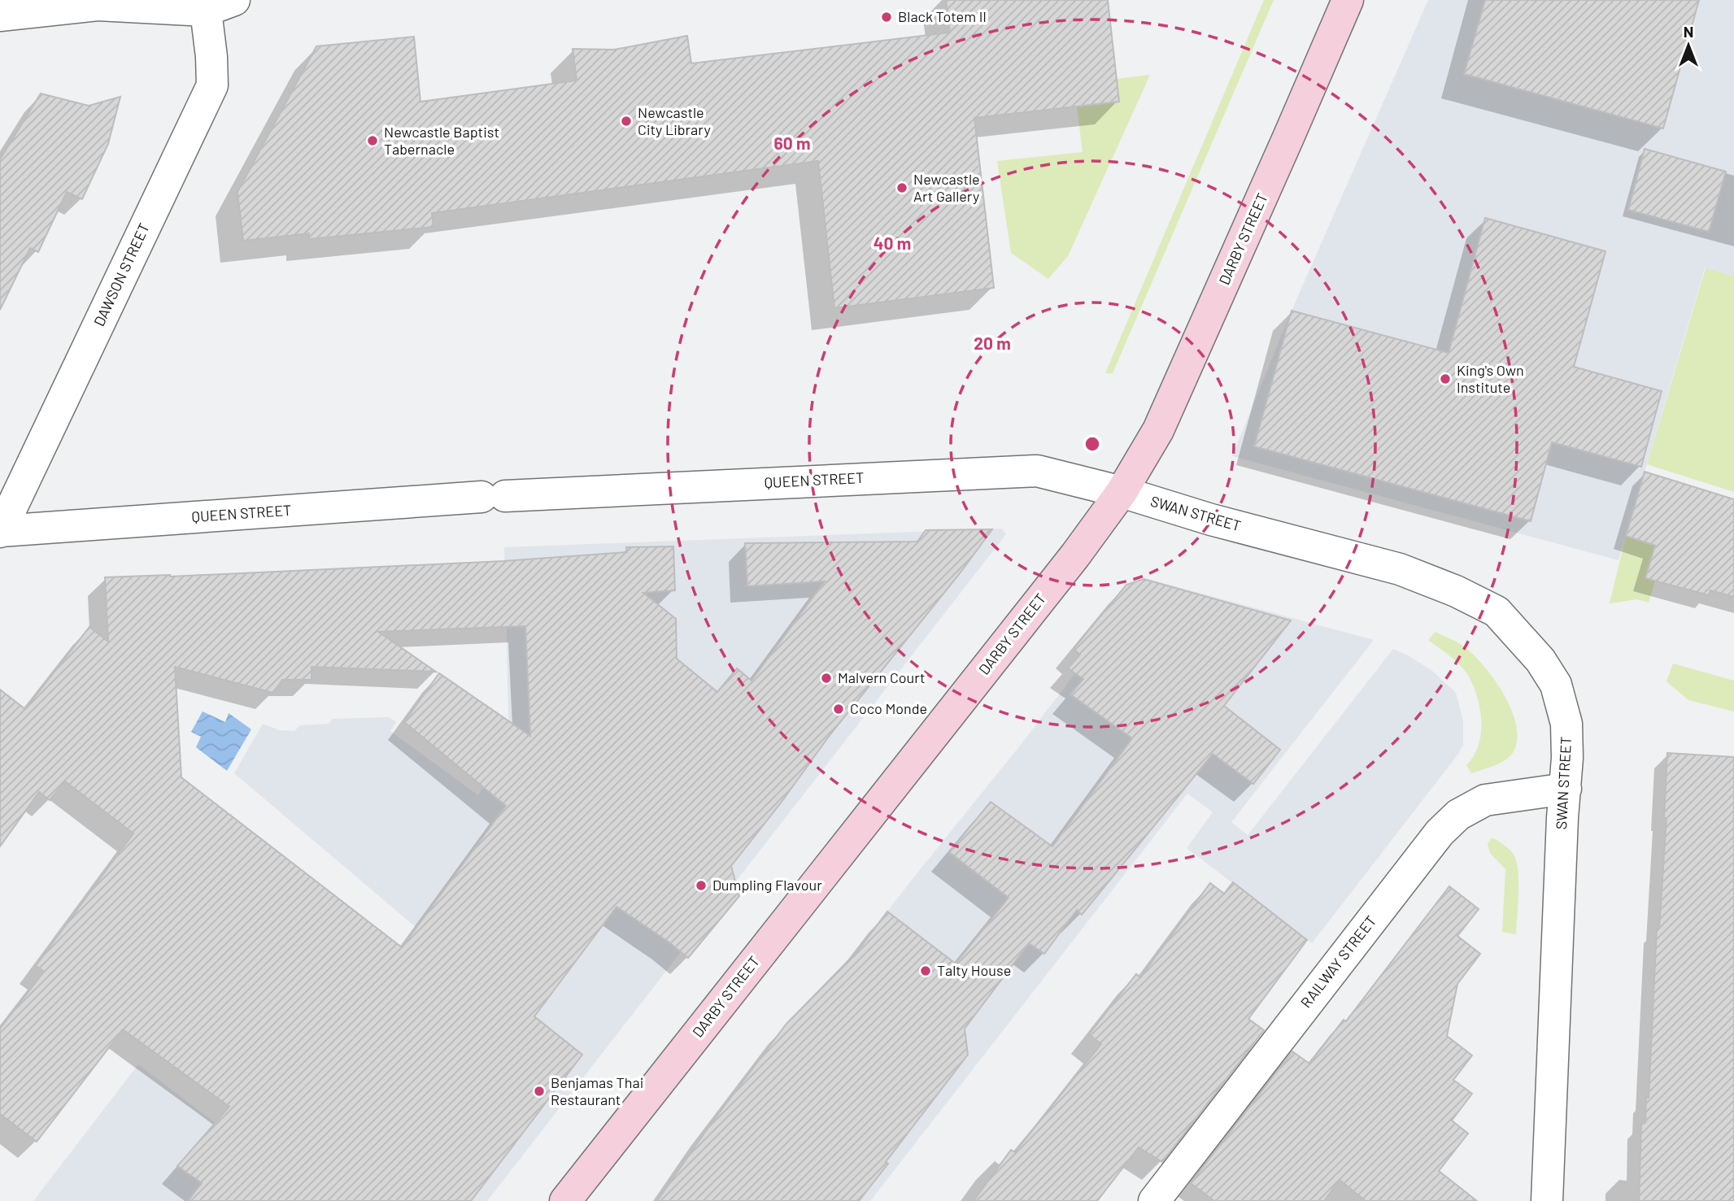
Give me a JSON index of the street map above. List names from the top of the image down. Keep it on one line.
{"streets":{"main road":["DARBY STREET"],"street":["DAWSON STREET","QUEEN STREET","SWAN STREET","RAILWAY STREET"]},"crossings":[["DARBY STREET","QUEEN STREET"],["DARBY STREET","SWAN STREET"],["DAWSON STREET","QUEEN STREET"],["QUEEN STREET","SWAN STREET"],["SWAN STREET","RAILWAY STREET"]],"places":["Black Totem II","Newcastle City Library","Newcastle Baptist Tabernacle","Newcastle Art Gallery","King's Own Institute","Malvern Court","Coco Monde","Dumpling Flavour","Talty House","Benjamas Thai Restaurant"],"north":"top","rings":["60 m","40 m","20 m"]}
